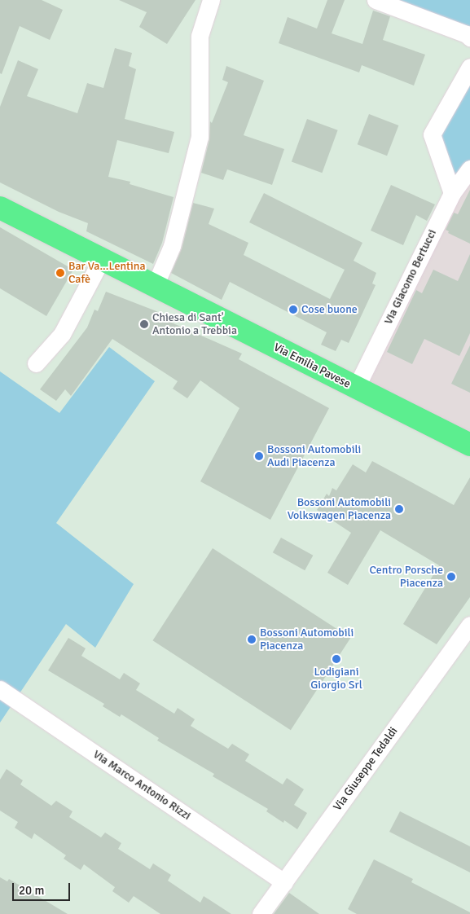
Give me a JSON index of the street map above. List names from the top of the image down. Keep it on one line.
{"streets":{"main road":["Via Emilia Pavese"],"street":["Via Giacomo Bertucci","Via Giuseppe Tedaldi","Via Marco Antonio Rizzi"]},"crossings":[["Via Giacomo Bertucci","Via Emilia Pavese"],["Via Giuseppe Tedaldi","Via Marco Antonio Rizzi"]],"places":["Bar Va...Lentina Cafè","Cose buone","Chiesa di Sant' Antonio a Trebbia","Bossoni Automobili Audi Piacenza","Bossoni Automobili Volkswagen Piacenza","Centro Porsche Piacenza","Bossoni Automobili Piacenza","Lodigiani Giorgio Srl"],"scale_bar":"20 m"}
